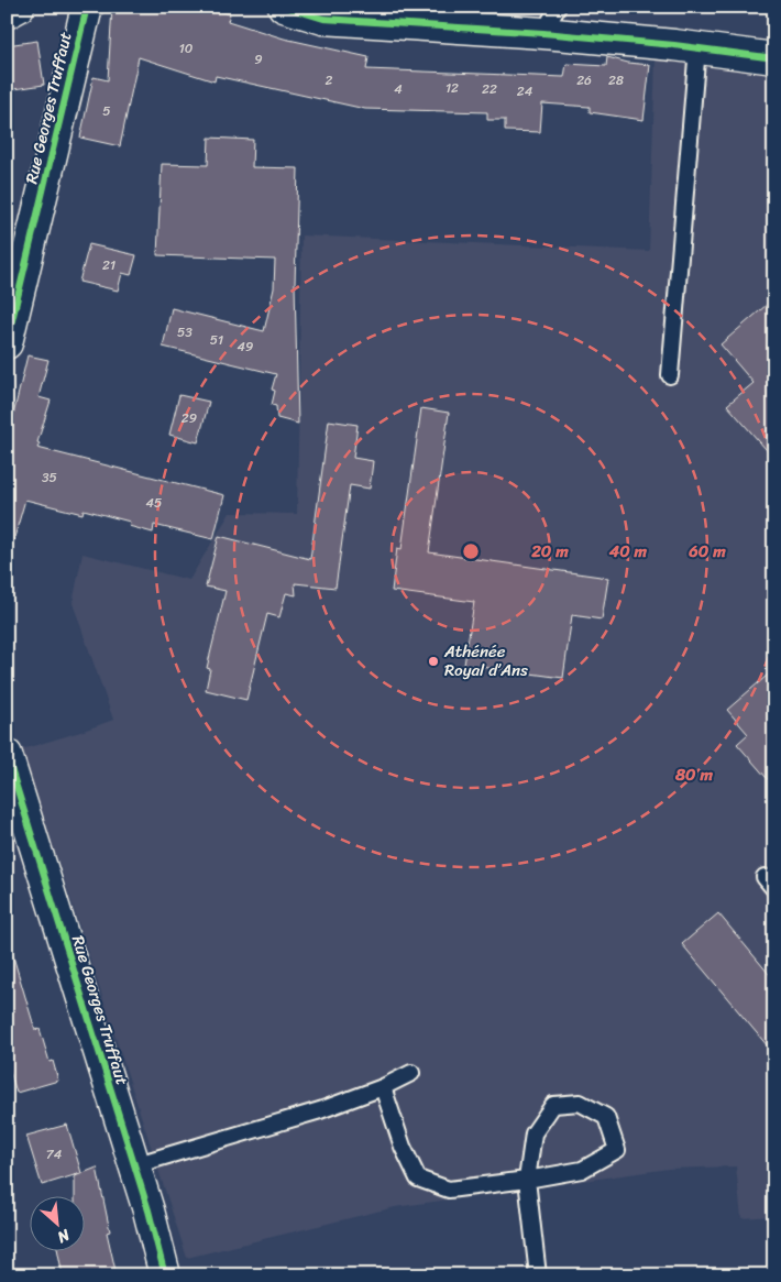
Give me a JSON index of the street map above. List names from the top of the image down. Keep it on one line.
{"streets":{"street":["Rue Georges Truffaut"]},"places":["Athénée Royal d’Ans"],"house_numbers":["10","9","2","26","28","12","4","22","24","5","21","53","51","49","29","35","45","74"],"north":"bottom right","rings":["20 m","40 m","60 m","80 m"]}
